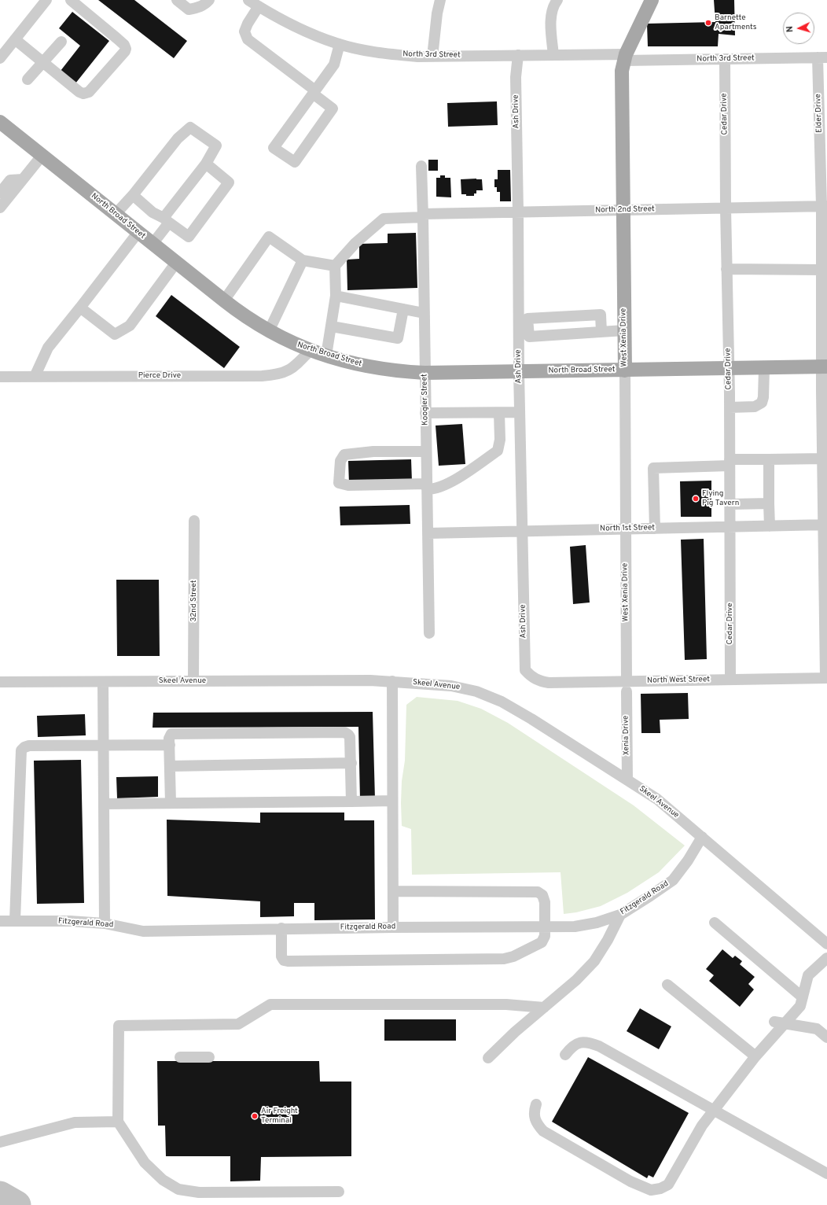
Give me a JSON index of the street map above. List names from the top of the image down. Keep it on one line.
{"streets":{"main road":["North Broad Street","West Xenia Drive"],"street":["North 3rd Street","Ash Drive","Elder Drive","Cedar Drive","North 2nd Street","Pierce Drive","Koogler Street","North 1st Street","32nd Street","North West Street","Skeel Avenue","Xenia Drive","Fitzgerald Road"]},"crossings":[["North 3rd Street","Ash Drive"],["North 3rd Street","Elder Drive"],["North 3rd Street","Cedar Drive"],["North 3rd Street","West Xenia Drive"],["Ash Drive","North 2nd Street"],["Ash Drive","North Broad Street"],["Ash Drive","North 1st Street"],["Ash Drive","North West Street"],["Elder Drive","North 2nd Street"],["Elder Drive","North Broad Street"],["Elder Drive","North 1st Street"],["Elder Drive","North West Street"],["Cedar Drive","North 2nd Street"],["Cedar Drive","North Broad Street"],["Cedar Drive","North 1st Street"],["Cedar Drive","North West Street"],["North 2nd Street","West Xenia Drive"],["North 2nd Street","Koogler Street"],["North Broad Street","West Xenia Drive"],["North Broad Street","Pierce Drive"],["North Broad Street","Koogler Street"],["West Xenia Drive","North 1st Street"],["West Xenia Drive","North West Street"],["West Xenia Drive","Xenia Drive"],["Koogler Street","North 1st Street"],["32nd Street","Skeel Avenue"],["North West Street","Xenia Drive"],["Skeel Avenue","Xenia Drive"],["Skeel Avenue","Fitzgerald Road"]],"places":["Barnette Apartments","Flying Pig Tavern","Air Freight Terminal"],"north":"left"}
